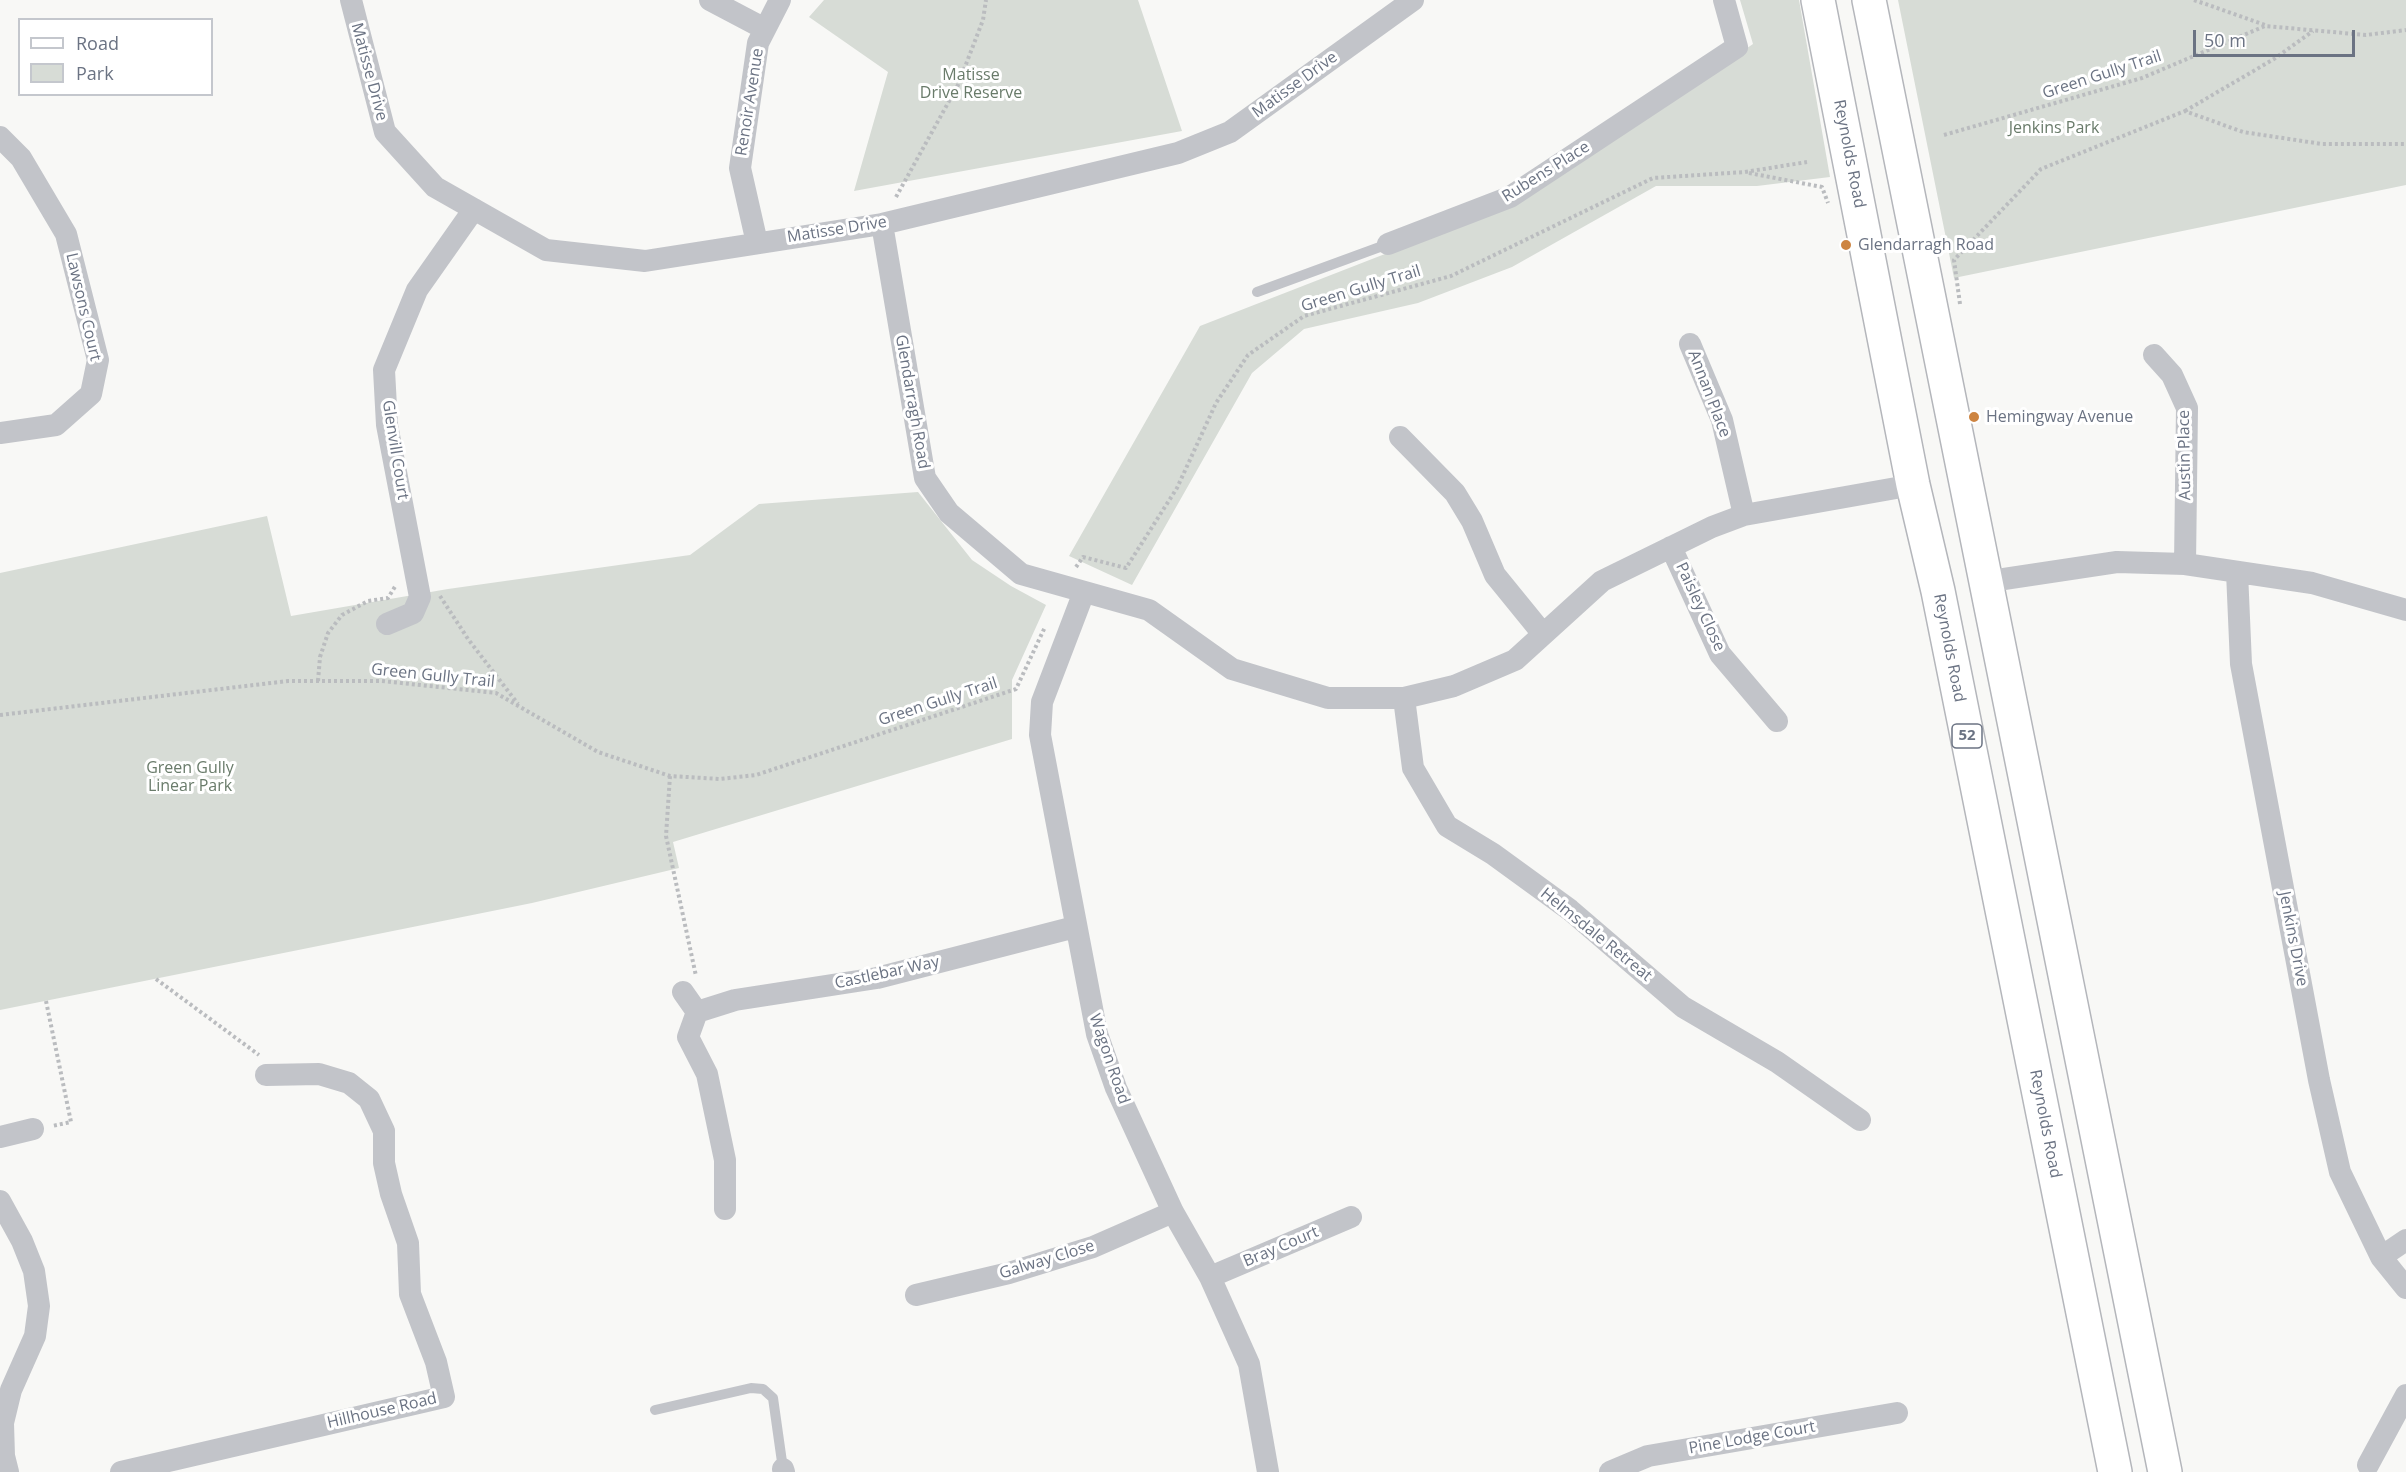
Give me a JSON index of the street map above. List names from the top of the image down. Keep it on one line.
{"streets":{"main road":["Reynolds Road","52"],"street":["Matisse Drive","Renoir Avenue","Rubens Place","Lawsons Court","Annan Place","Glendarragh Road","Glenvill Court","Austin Place","Paisley Close","Helmsdale Retreat","Jenkins Drive","Castlebar Way","Wagon Road","Bray Court","Galway Close","Hillhouse Road","Pine Lodge Court"],"path":["Green Gully Trail"]},"crossings":[["Matisse Drive","Renoir Avenue"],["Matisse Drive","Glendarragh Road"],["Matisse Drive","Glenvill Court"],["Green Gully Trail","Glendarragh Road"],["Green Gully Trail","Wagon Road"],["Reynolds Road","Glendarragh Road"],["Annan Place","Glendarragh Road"],["Glendarragh Road","Paisley Close"],["Glendarragh Road","Helmsdale Retreat"],["Glendarragh Road","Wagon Road"],["Castlebar Way","Wagon Road"],["Wagon Road","Bray Court"],["Wagon Road","Galway Close"]],"parks":["Matisse Drive Reserve","Jenkins Park","Green Gully Linear Park"],"places":["Glendarragh Road","Hemingway Avenue"],"legend":["Road","Park"],"scale_bar":"50 m"}
